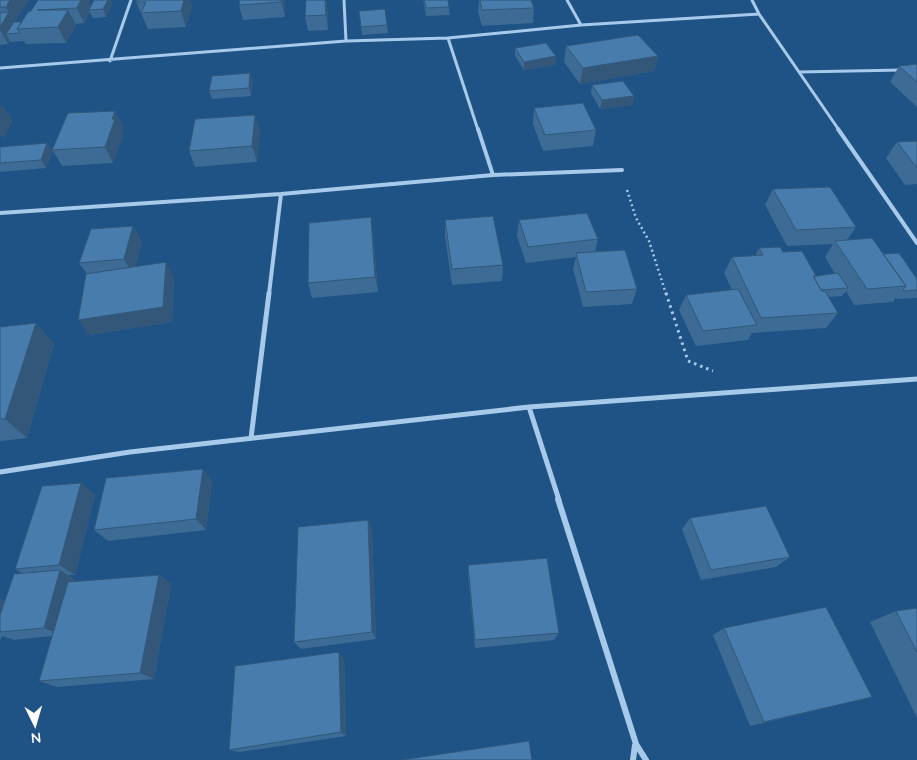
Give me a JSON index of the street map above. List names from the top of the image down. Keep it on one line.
{"north":"bottom"}
